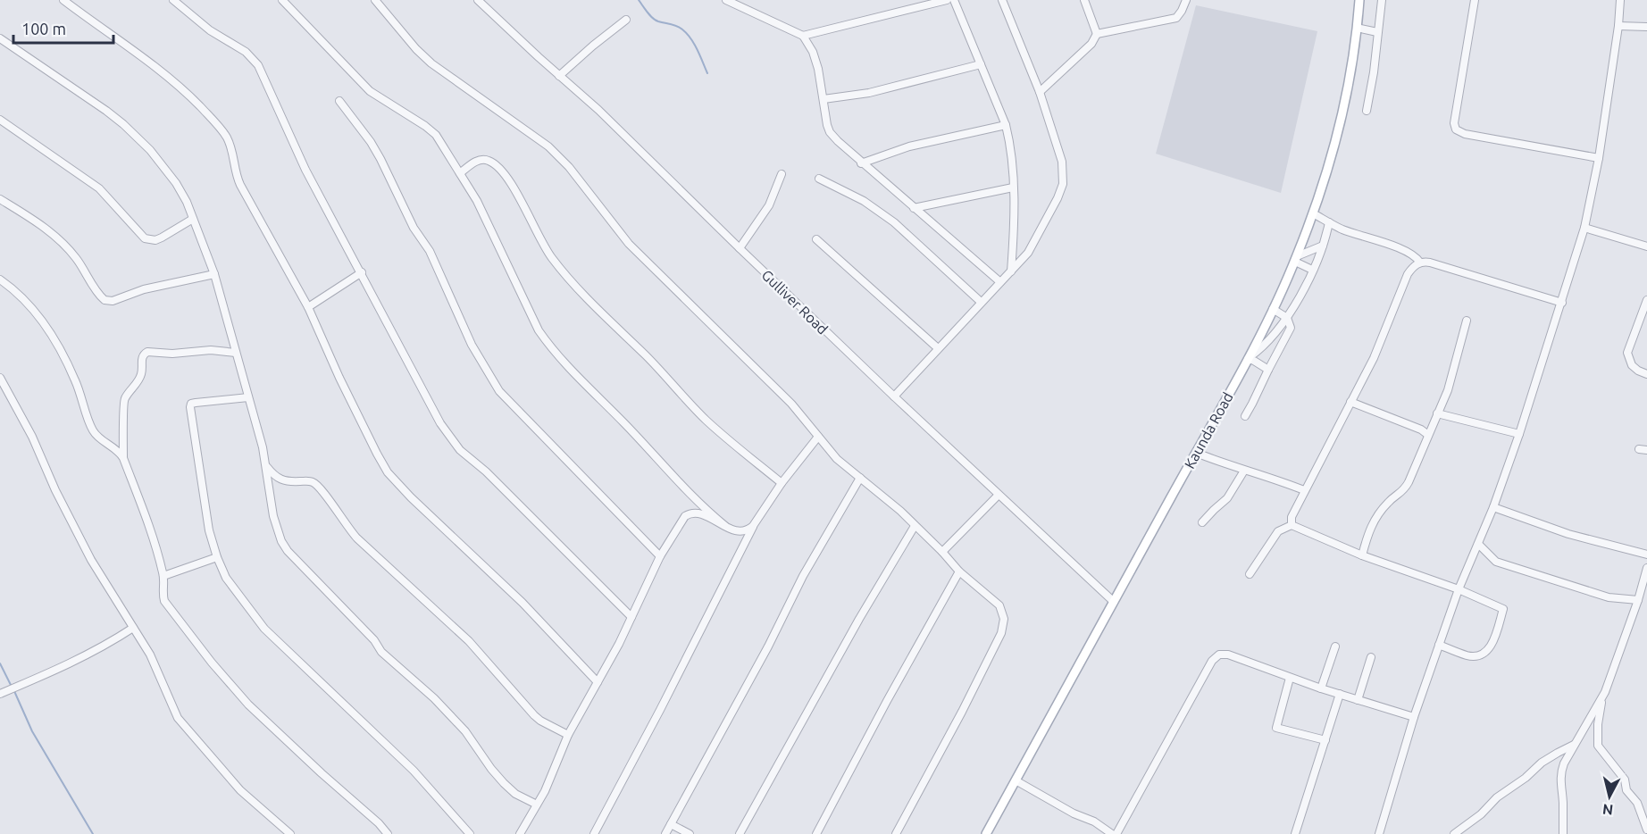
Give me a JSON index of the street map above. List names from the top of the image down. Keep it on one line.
{"streets":{"main road":["Kaunda Road"],"street":["Gulliver Road"]},"crossings":[["Gulliver Road","Kaunda Road"]],"scale_bar":"100 m","north":"bottom"}
